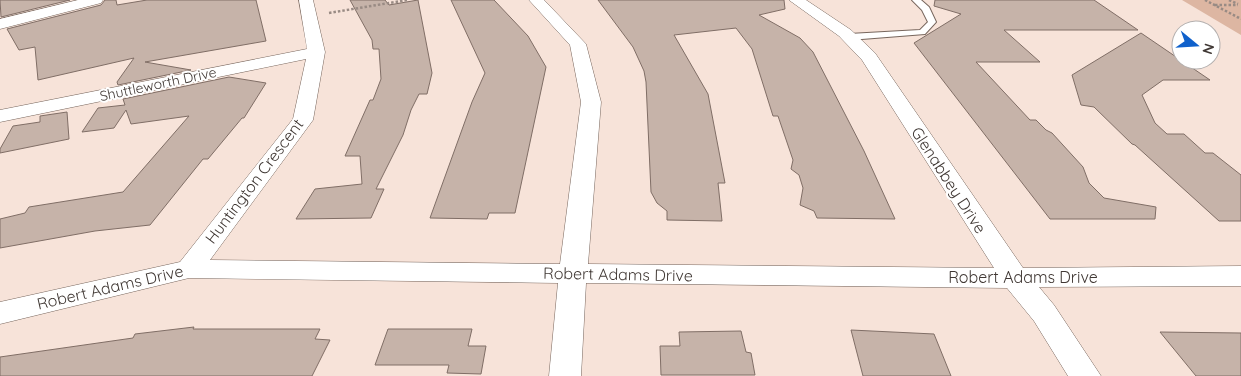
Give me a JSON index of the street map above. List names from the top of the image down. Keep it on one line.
{"streets":{"street":["Shuttleworth Drive","Glenabbey Drive","Huntington Crescent","Robert Adams Drive"]},"crossings":[["Shuttleworth Drive","Huntington Crescent"],["Glenabbey Drive","Robert Adams Drive"],["Huntington Crescent","Robert Adams Drive"]],"north":"right"}
